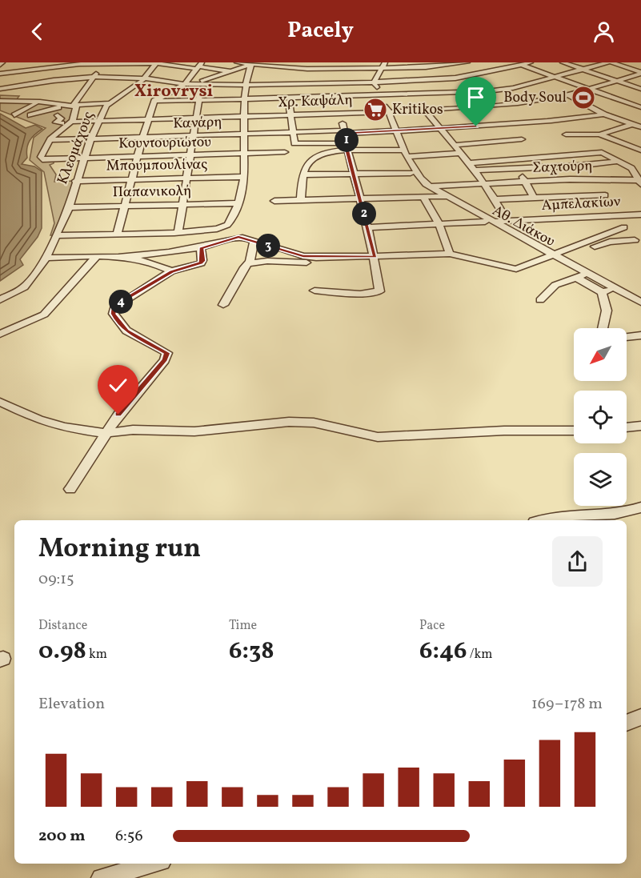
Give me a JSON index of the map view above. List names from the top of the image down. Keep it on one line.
{"streets":{"street":["Χρ. Καψάλη","Κανάρη","Κουντουριώτου","Κλεομάχους","Μπουμπουλίνας","Σαχτούρη","Παπανικολή","Αμπελακίων","Αθ. Διάκου"]},"crossings":[["Χρ. Καψάλη","Κλεομάχους"],["Χρ. Καψάλη","Αθ. Διάκου"],["Κανάρη","Κουντουριώτου"],["Κανάρη","Κλεομάχους"],["Κανάρη","Αθ. Διάκου"],["Κουντουριώτου","Κλεομάχους"],["Κλεομάχους","Μπουμπουλίνας"],["Κλεομάχους","Παπανικολή"],["Σαχτούρη","Αθ. Διάκου"],["Αμπελακίων","Αθ. Διάκου"]],"districts":["Xirovrysi"],"places":{"sports":["Body Soul"],"supermarket":["Kritikos"]},"north":"bottom left","page":{"header":"Pacely","pins":["1","2","3","4"],"heading":["Morning run","09:15"],"stats":[["Distance","0.98 km"],["Time","6:38"],["Pace","6:46 /km"]],"chart":["Elevation","169–178 m"],"list":[{"name":"200 m","note":"6:56"}]}}
